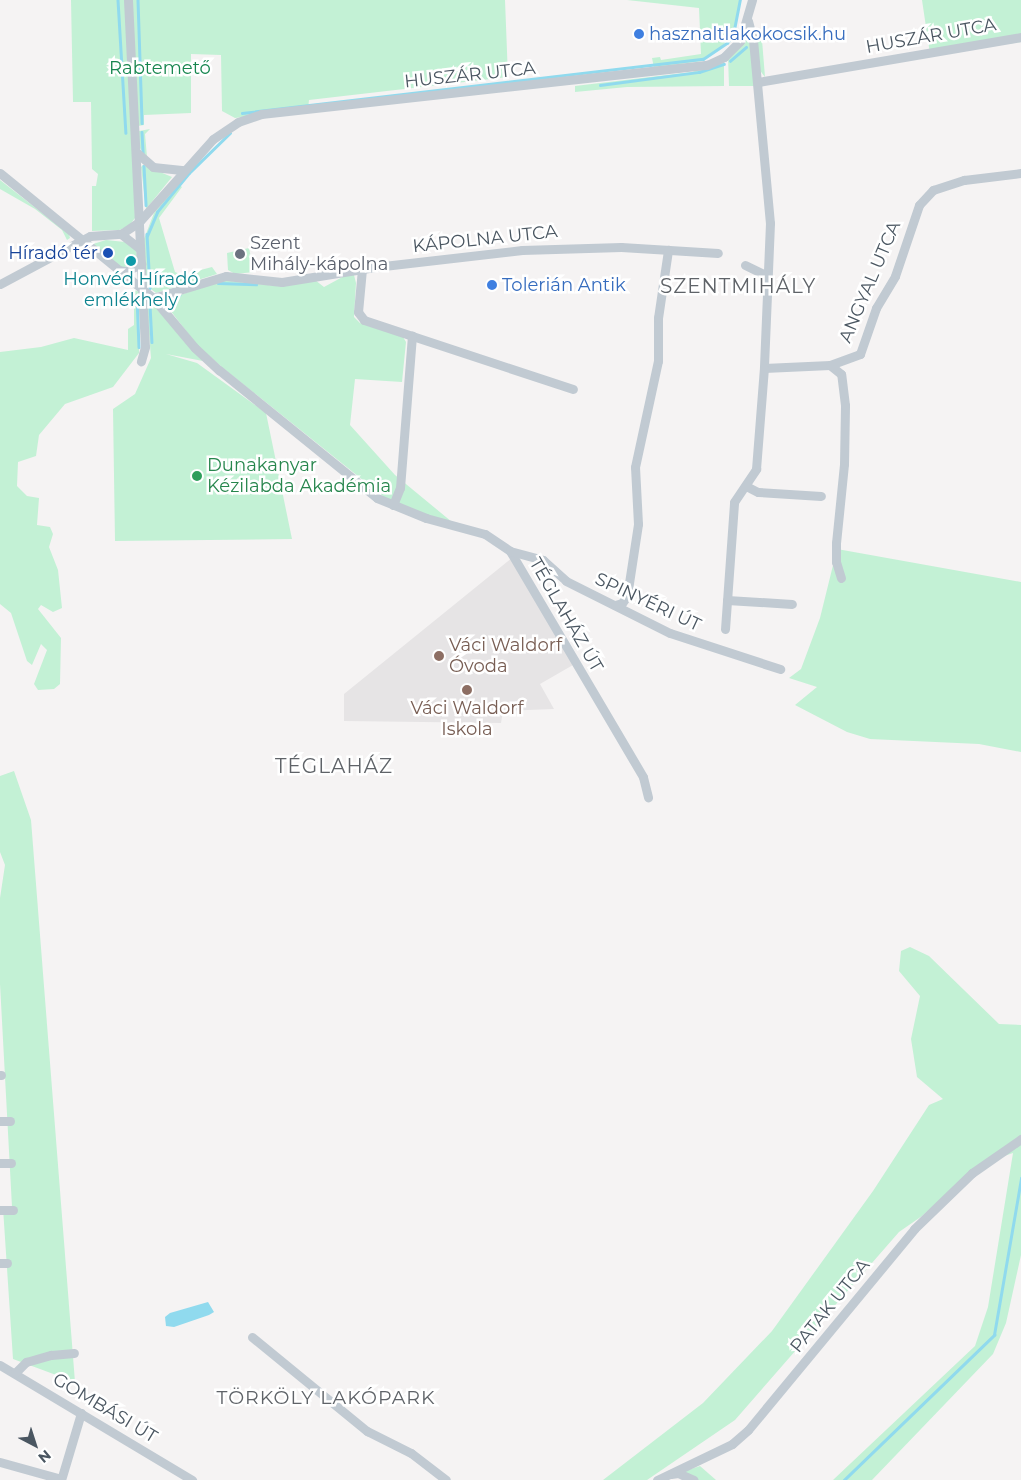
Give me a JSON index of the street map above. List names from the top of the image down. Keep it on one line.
{"streets":{"street":["HUSZÁR UTCA","KÁPOLNA UTCA","ANGYAL UTCA","SPINYÉRI ÚT","TÉGLAHÁZ ÚT","PATAK UTCA","GOMBÁSI ÚT"]},"crossings":[["KÁPOLNA UTCA","TÉGLAHÁZ ÚT"],["SPINYÉRI ÚT","TÉGLAHÁZ ÚT"]],"districts":["SZENTMIHÁLY","TÉGLAHÁZ","TÖRKÖLY LAKÓPARK"],"parks":["Rabtemető"],"places":["hasznaltlakokocsik.hu","Híradó tér","Szent Mihály-kápolna","Honvéd Híradó emlékhely","Tolerián Antik","Dunakanyar Kézilabda Akadémia","Váci Waldorf Óvoda","Váci Waldorf Iskola"],"north":"bottom right"}
